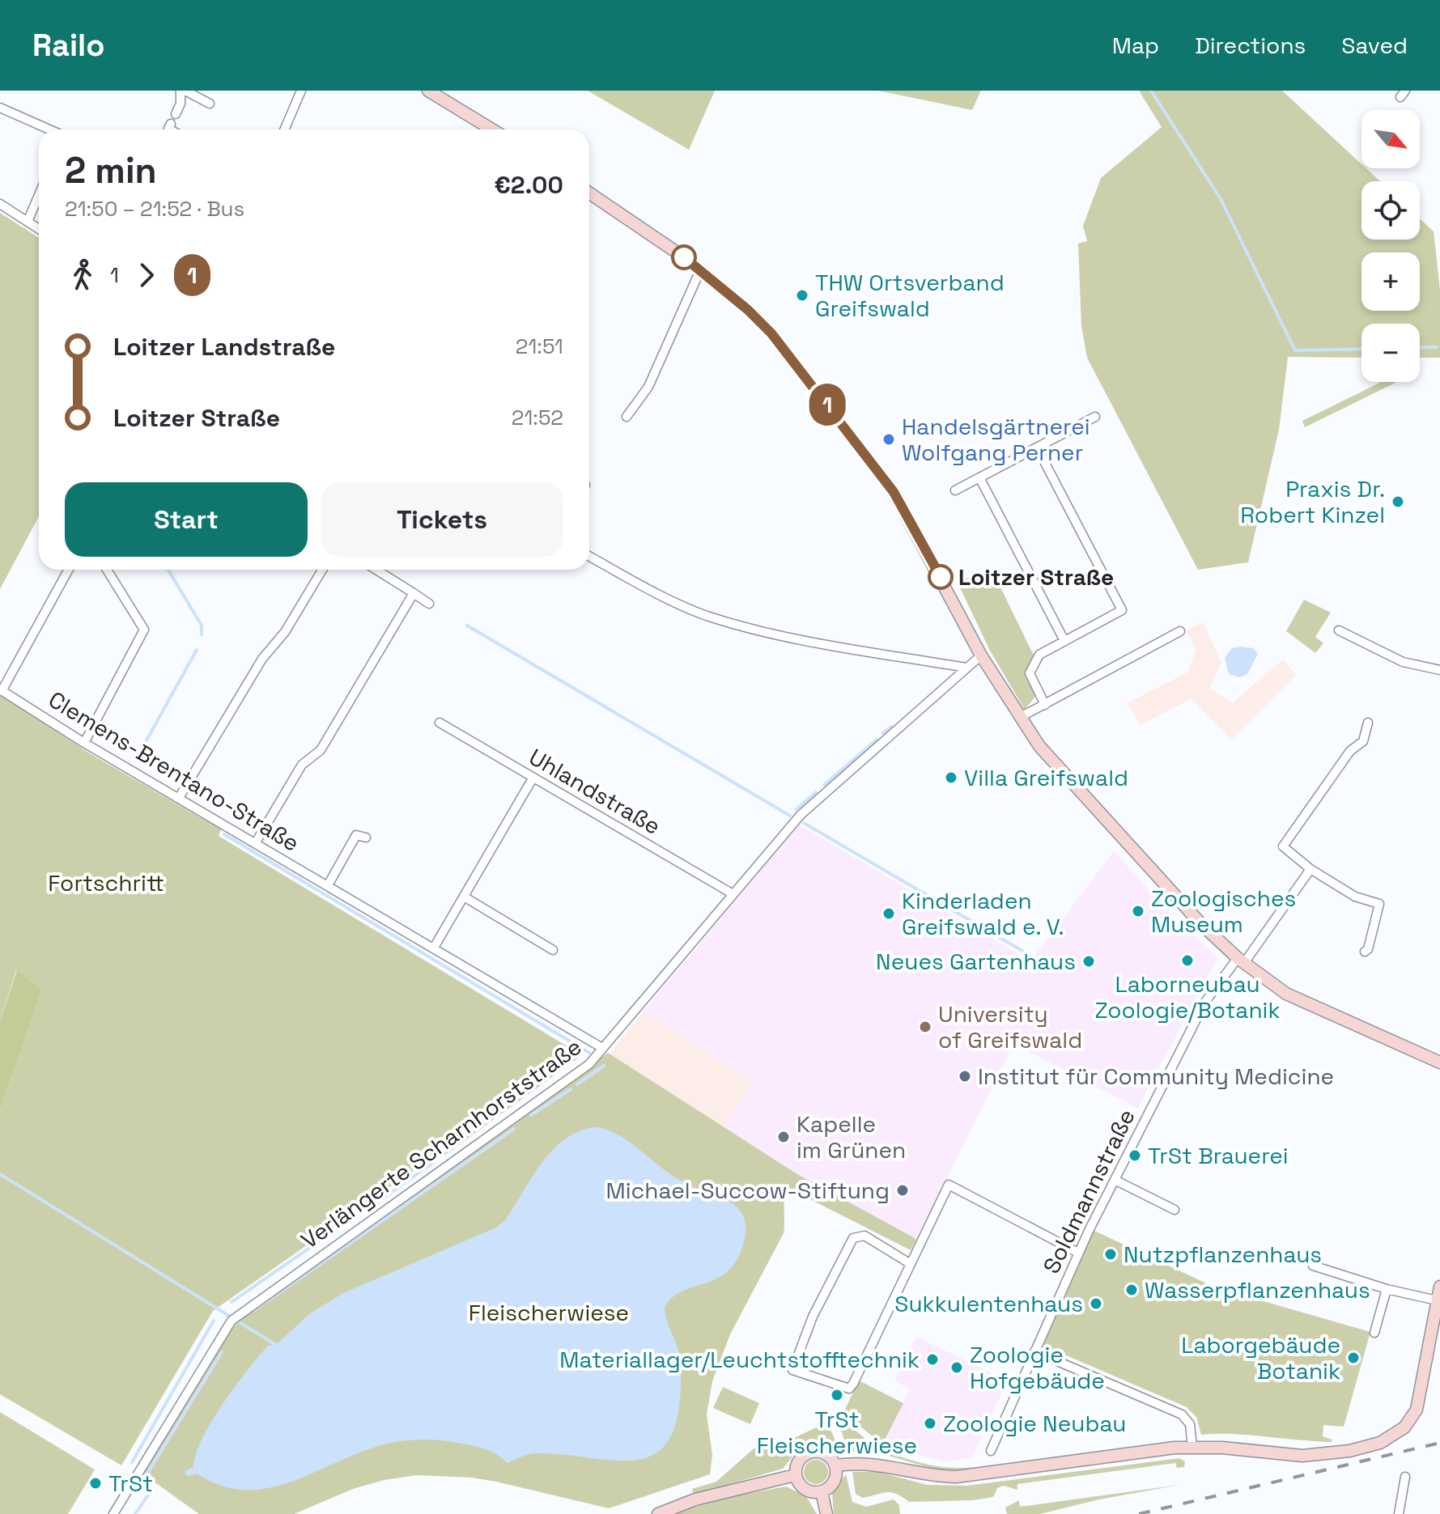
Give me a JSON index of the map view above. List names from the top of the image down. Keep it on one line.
{"streets":{"street":["Clemens-Brentano-Straße","Uhlandstraße","Verlängerte Scharnhorststraße","Soldmannstraße"]},"crossings":[["Clemens-Brentano-Straße","Verlängerte Scharnhorststraße"],["Uhlandstraße","Verlängerte Scharnhorststraße"]],"parks":["Fortschritt","Fleischerwiese"],"places":["THW Ortsverband Greifswald","Handelsgärtnerei Wolfgang Perner","Praxis Dr. Robert Kinzel","Loitzer Straße","Villa Greifswald","Zoologisches Museum","Kinderladen Greifswald e. V.","Laborneubau Zoologie/Botanik","Neues Gartenhaus","University of Greifswald","Institut für Community Medicine","Kapelle im Grünen","TrSt Brauerei","Michael-Succow-Stiftung","Nutzpflanzenhaus","Wasserpflanzenhaus","Sukkulentenhaus","Laborgebäude Botanik","Materiallager/Leuchtstofftechnik","Zoologie Hofgebäude","TrSt Fleischerwiese","Zoologie Neubau","TrSt"],"lines":["bus line 1"],"north":"bottom right","page":{"header":"Railo","nav":["Map","Directions","Saved"],"on_map":"1","map_buttons":["+","−"],"heading":["2 min","21:50 – 21:52 · Bus","€2.00"],"legs":["1","1"],"list":[{"name":"Loitzer Landstraße","value":"21:51"},{"name":"Loitzer Straße","value":"21:52"}],"buttons":["Start","Tickets"]}}
